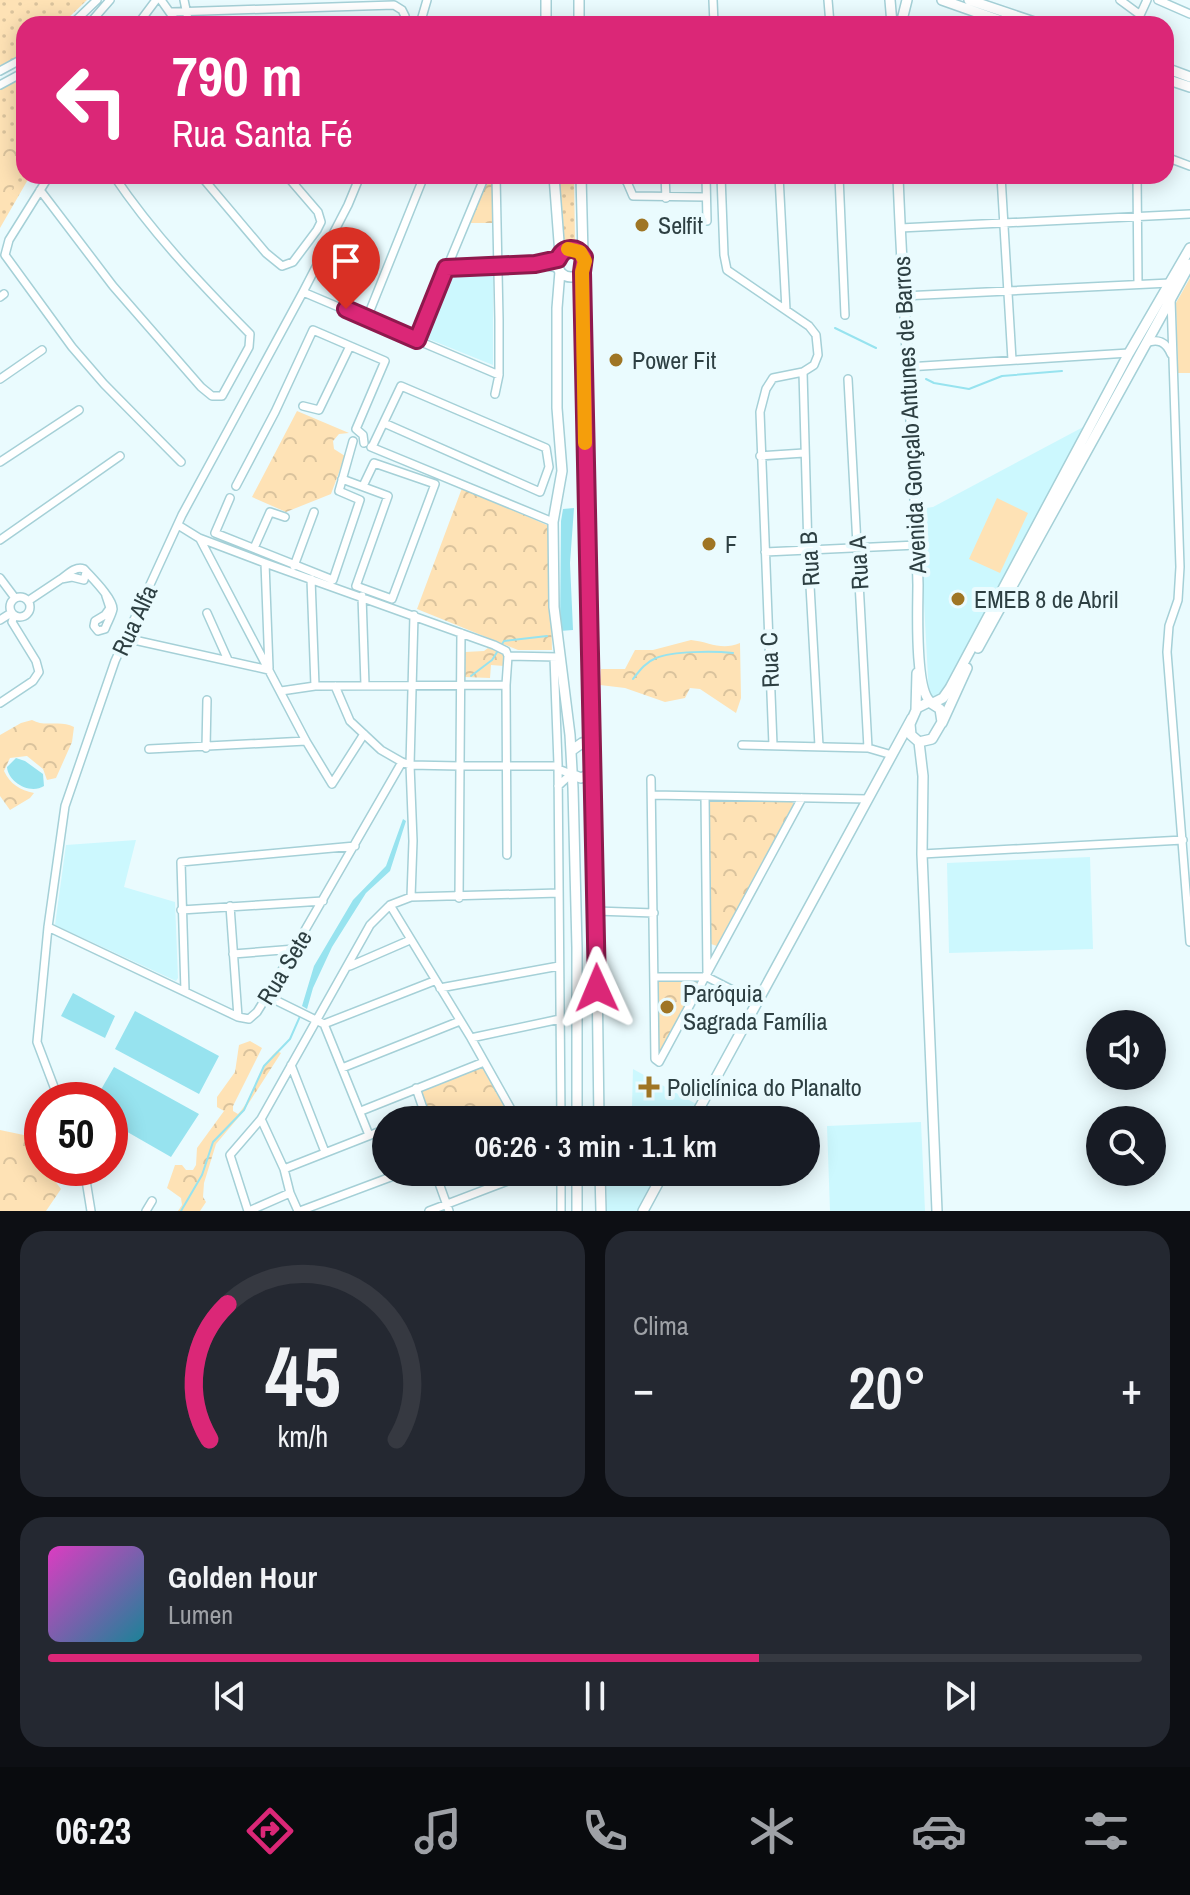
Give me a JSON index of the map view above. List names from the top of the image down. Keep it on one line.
{"streets":{"main road":["Avenida Gonçalo Antunes de Barros"],"street":["Rua B","Rua A","Rua Alfa","Rua C","Rua Sete"]},"crossings":[["Rua B","Rua C"],["Rua Alfa","Rua Sete"]],"places":{"other":["Selfit","Power Fit","F","EMEB 8 de Abril","Paróquia Sagrada Família"],"health":["Policlínica do Planalto"]},"page":{"turn":["790 m","Rua Santa Fé"],"limit":"50","trip":"06:26 · 3 min · 1.1 km","tile":"Clima","heat":["−","20°","+"],"song":["Golden Hour","Lumen"],"tabs":"06:23","gauge":["45","km/h"]}}
